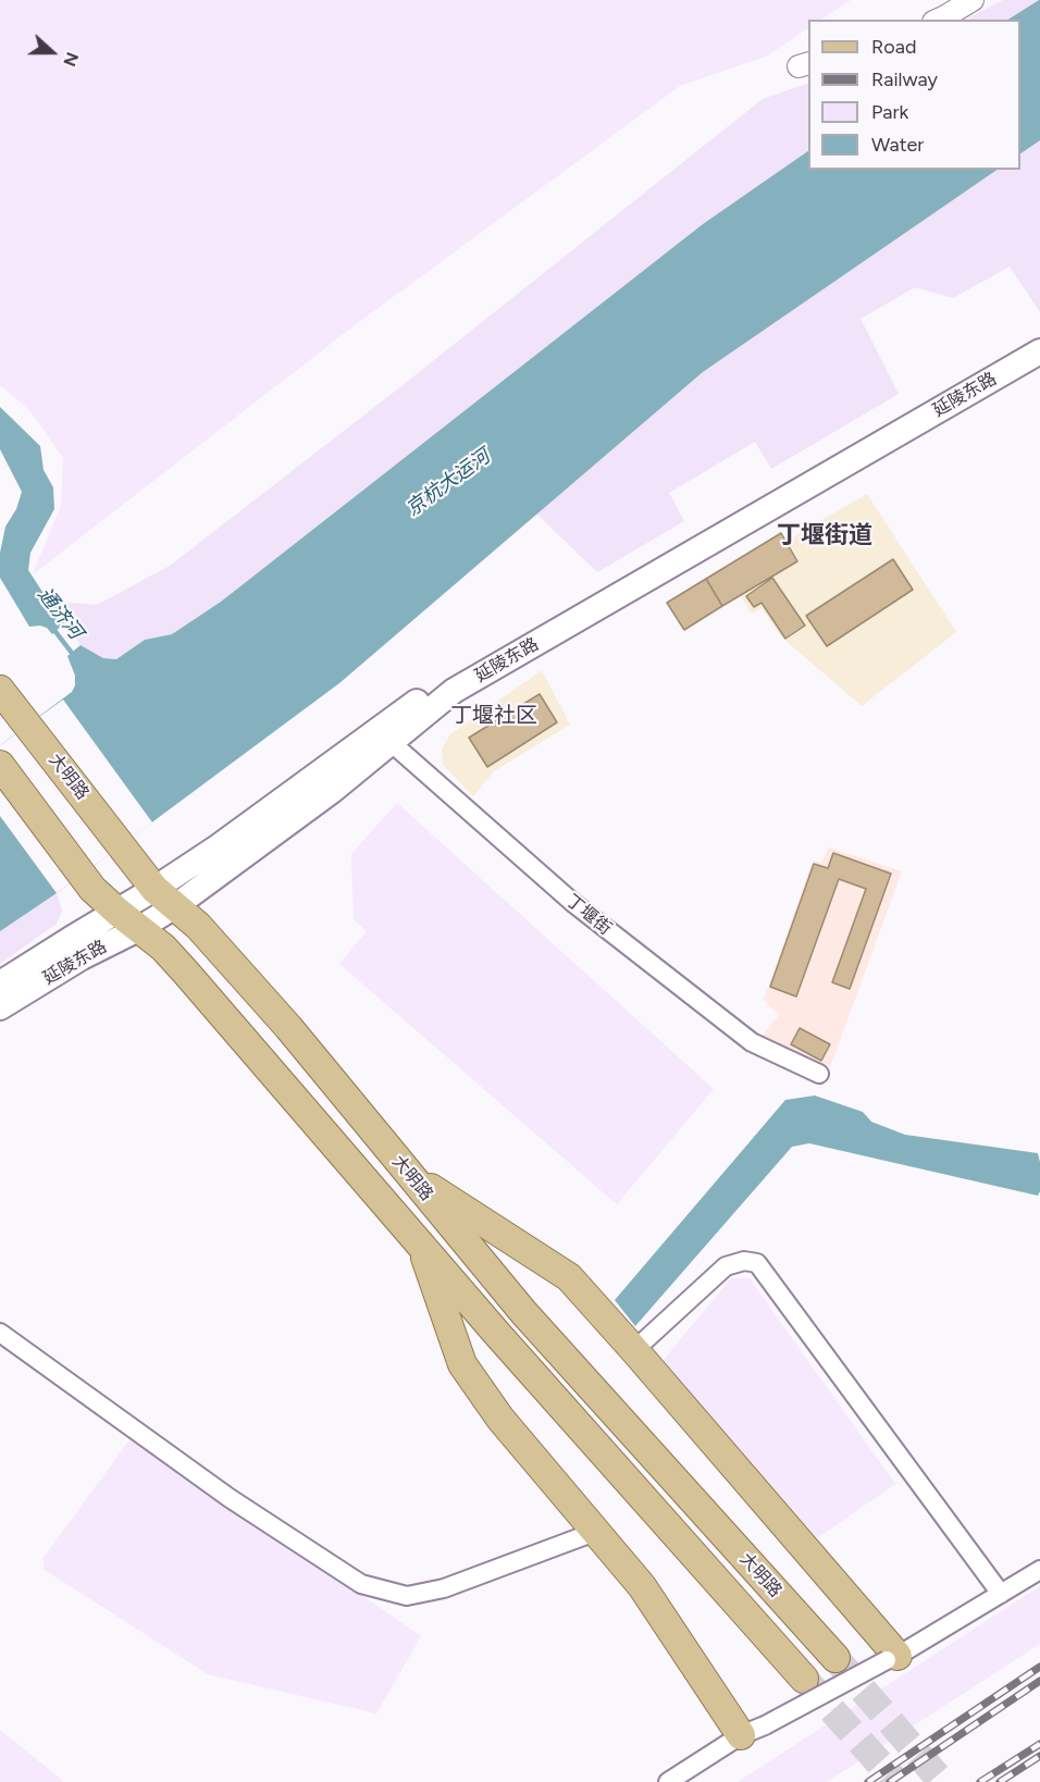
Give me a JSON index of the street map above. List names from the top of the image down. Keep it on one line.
{"streets":{"main road":["延陵东路","大明路"],"street":["丁堰街"]},"crossings":[["延陵东路","大明路"],["延陵东路","丁堰街"]],"districts":["丁堰街道","丁堰社区"],"water":["京杭大运河","通济河"],"legend":["Road","Railway","Park","Water"],"north":"right"}
